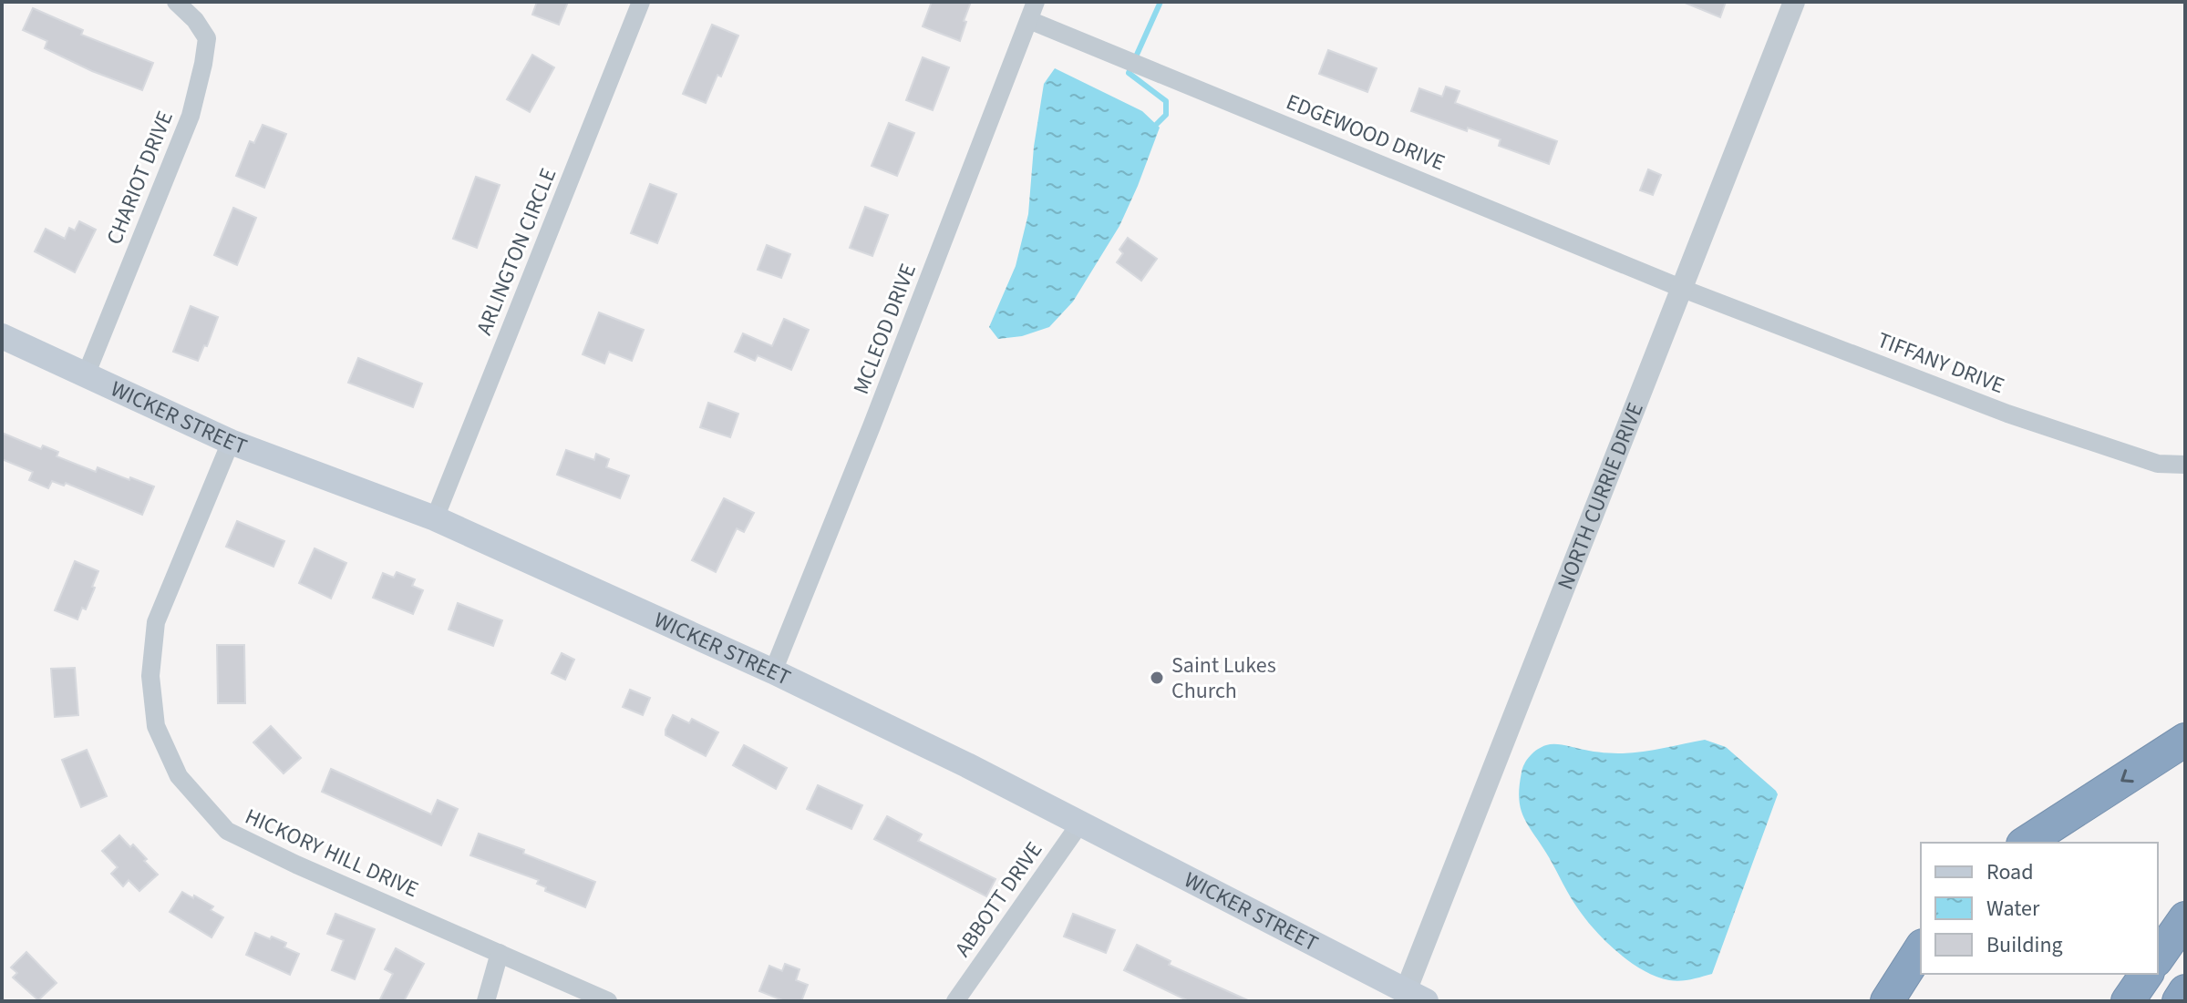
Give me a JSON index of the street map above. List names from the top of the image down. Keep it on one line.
{"streets":{"main road":["WICKER STREET"],"street":["EDGEWOOD DRIVE","CHARIOT DRIVE","ARLINGTON CIRCLE","MCLEOD DRIVE","TIFFANY DRIVE","NORTH CURRIE DRIVE","HICKORY HILL DRIVE","ABBOTT DRIVE"]},"crossings":[["EDGEWOOD DRIVE","MCLEOD DRIVE"],["EDGEWOOD DRIVE","TIFFANY DRIVE"],["EDGEWOOD DRIVE","NORTH CURRIE DRIVE"],["CHARIOT DRIVE","WICKER STREET"],["ARLINGTON CIRCLE","WICKER STREET"],["MCLEOD DRIVE","WICKER STREET"],["TIFFANY DRIVE","NORTH CURRIE DRIVE"],["WICKER STREET","NORTH CURRIE DRIVE"],["WICKER STREET","HICKORY HILL DRIVE"],["WICKER STREET","ABBOTT DRIVE"]],"places":["Saint Lukes Church"],"legend":["Road","Water","Building"]}
